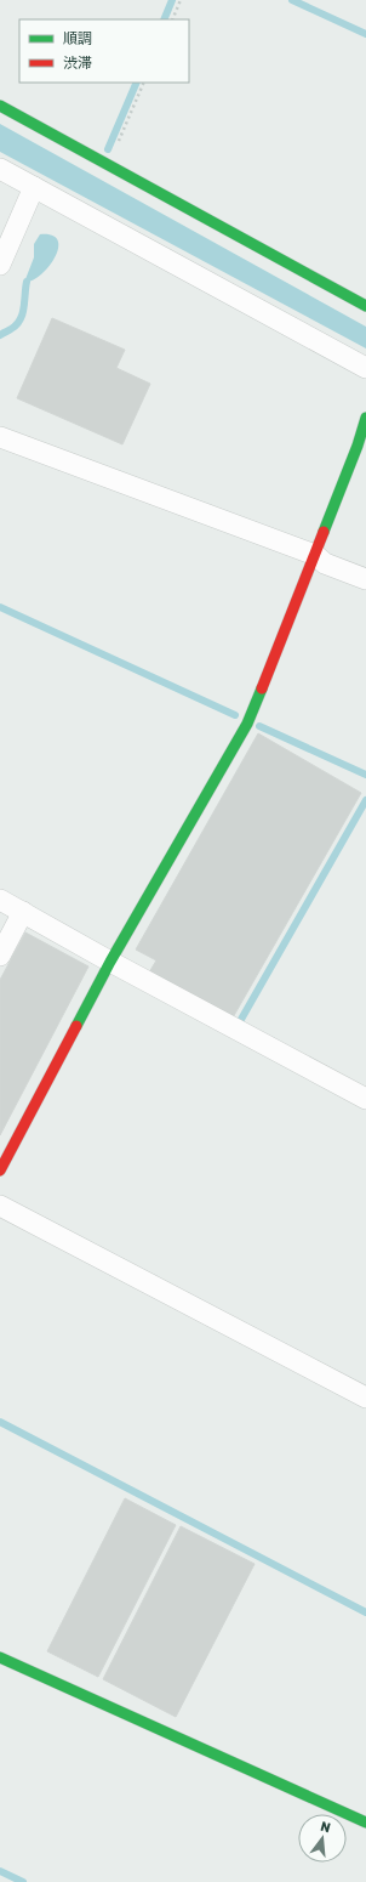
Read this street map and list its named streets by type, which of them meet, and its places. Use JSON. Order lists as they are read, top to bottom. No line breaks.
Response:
{"legend":["順調","渋滞"],"north":"top"}
